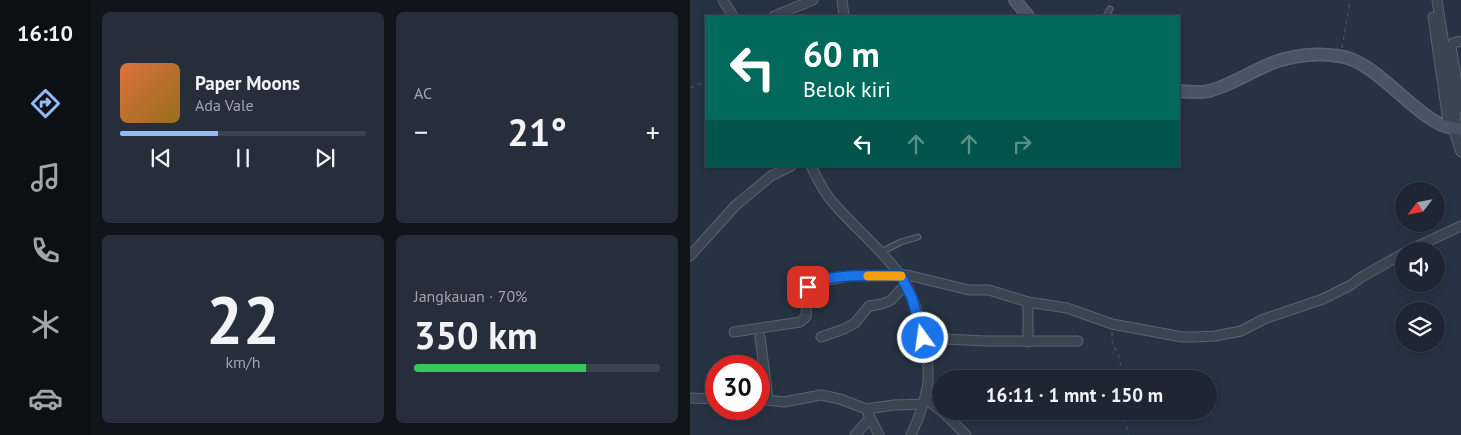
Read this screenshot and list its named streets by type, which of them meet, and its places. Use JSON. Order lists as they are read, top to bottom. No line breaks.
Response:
{"north":"bottom left","page":{"tabs":"16:10","tile":["AC",["22","km/h"],["Jangkauan · 70%","350 km"]],"turn":["60 m","Belok kiri"],"song":["Paper Moons","Ada Vale"],"heat":["−","21°","+"],"limit":"30","trip":"16:11 · 1 mnt · 150 m"}}
